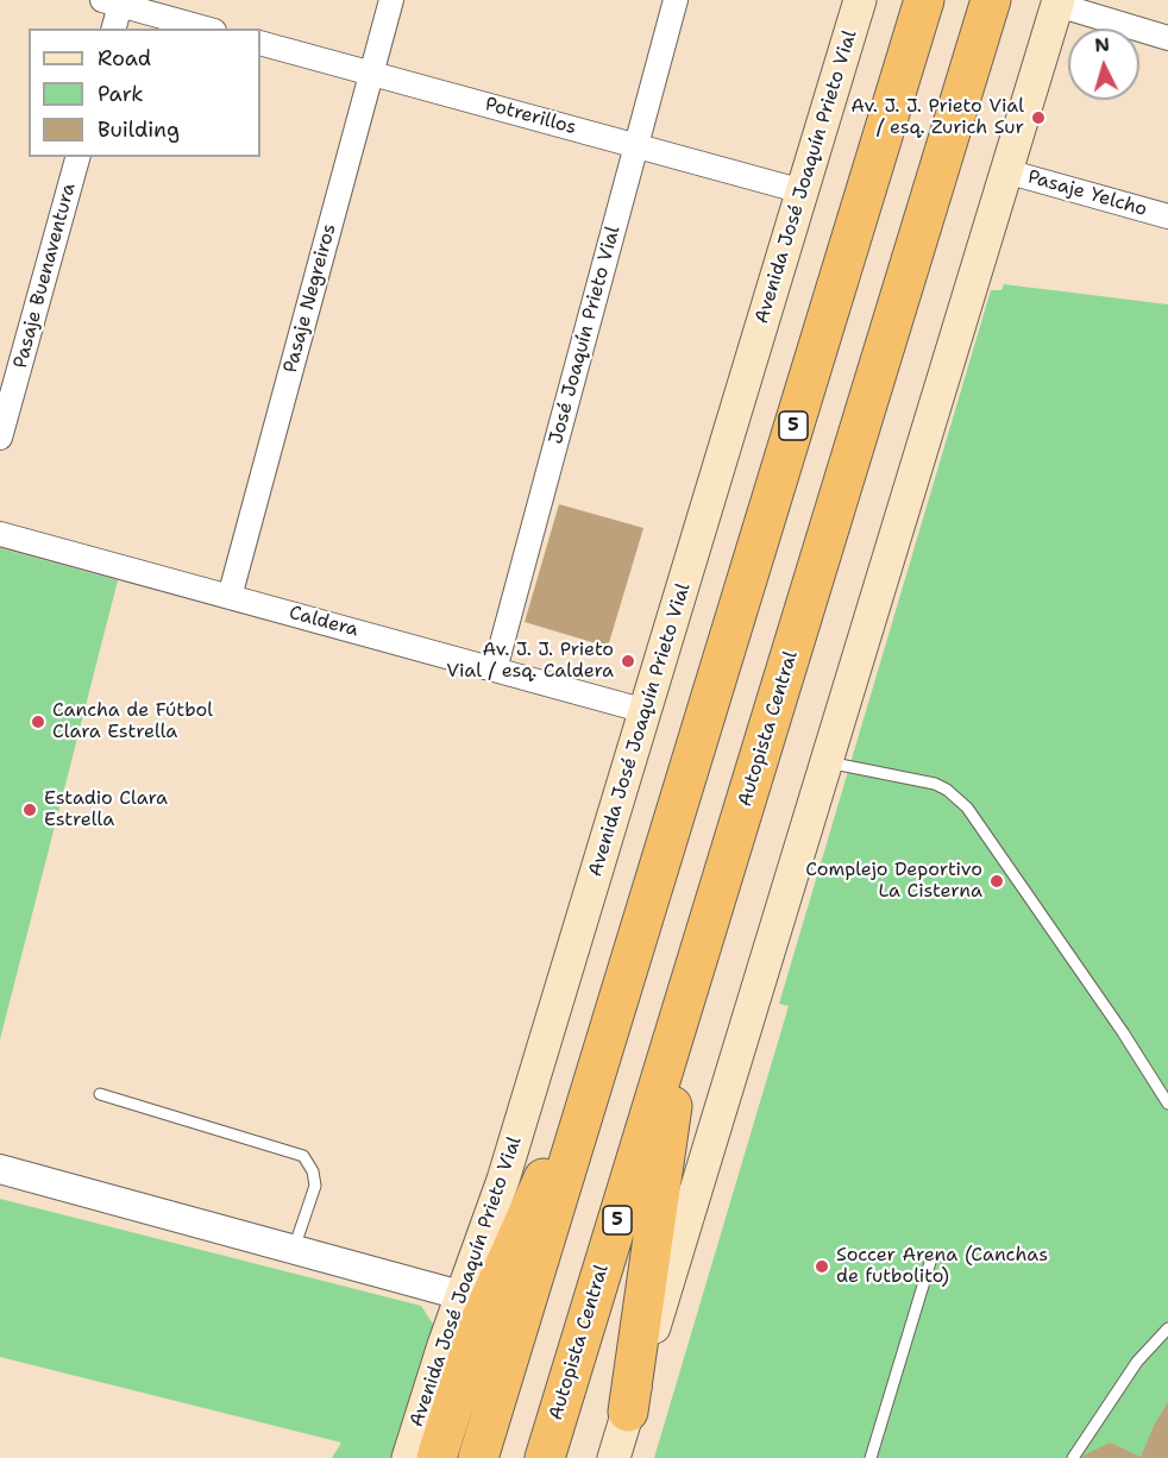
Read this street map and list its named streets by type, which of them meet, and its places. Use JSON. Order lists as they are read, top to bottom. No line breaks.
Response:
{"streets":{"highway":["5","Autopista Central"],"main road":["Avenida José Joaquín Prieto Vial"],"street":["Potrerillos","Pasaje Yelcho","Pasaje Buenaventura","Pasaje Negreiros","José Joaquín Prieto Vial","Caldera"]},"crossings":[["Potrerillos","Avenida José Joaquín Prieto Vial"],["Potrerillos","Pasaje Negreiros"],["Potrerillos","José Joaquín Prieto Vial"],["Avenida José Joaquín Prieto Vial","Caldera"],["Pasaje Negreiros","Caldera"],["José Joaquín Prieto Vial","Caldera"]],"places":["Av. J. J. Prieto Vial / esq. Zurich Sur","Av. J. J. Prieto Vial / esq. Caldera","Cancha de Fútbol Clara Estrella","Estadio Clara Estrella","Complejo Deportivo La Cisterna","Soccer Arena (Canchas de futbolito)"],"legend":["Road","Park","Building"],"north":"top"}
